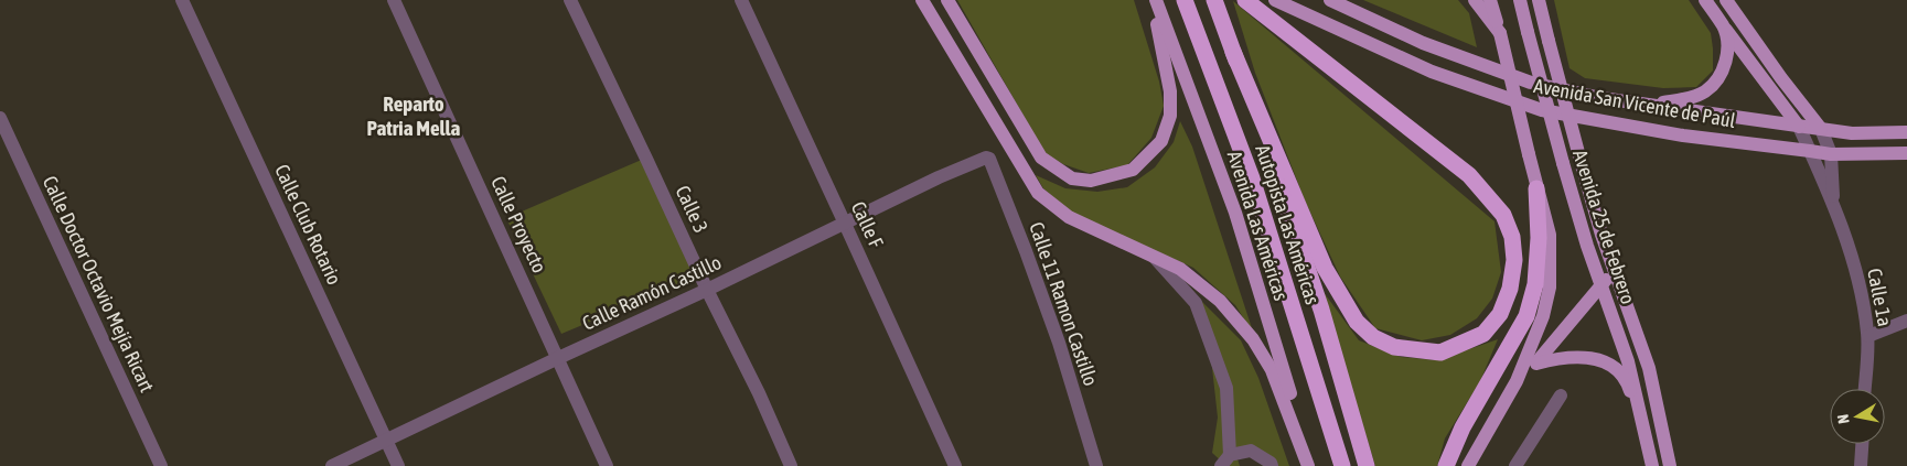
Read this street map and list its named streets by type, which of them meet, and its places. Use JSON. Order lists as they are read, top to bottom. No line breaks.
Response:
{"streets":{"highway":["Autopista Las Américas"],"main road":["Avenida San Vicente de Paúl","Avenida Las Américas","Avenida 25 de Febrero"],"street":["Calle 3","Calle Club Rotario","Calle Proyecto","Calle F","Calle Doctor Octavio Mejía Ricart","Calle Ramón Castillo","Calle 1a","Calle 11 Ramon Castillo"]},"crossings":[["Avenida San Vicente de Paúl","Calle 1a"],["Calle 3","Calle Ramón Castillo"],["Calle Club Rotario","Calle Ramón Castillo"],["Calle Proyecto","Calle Ramón Castillo"],["Calle F","Calle Ramón Castillo"],["Calle Ramón Castillo","Calle 11 Ramon Castillo"]],"districts":["Reparto Patria Mella"],"north":"left"}
